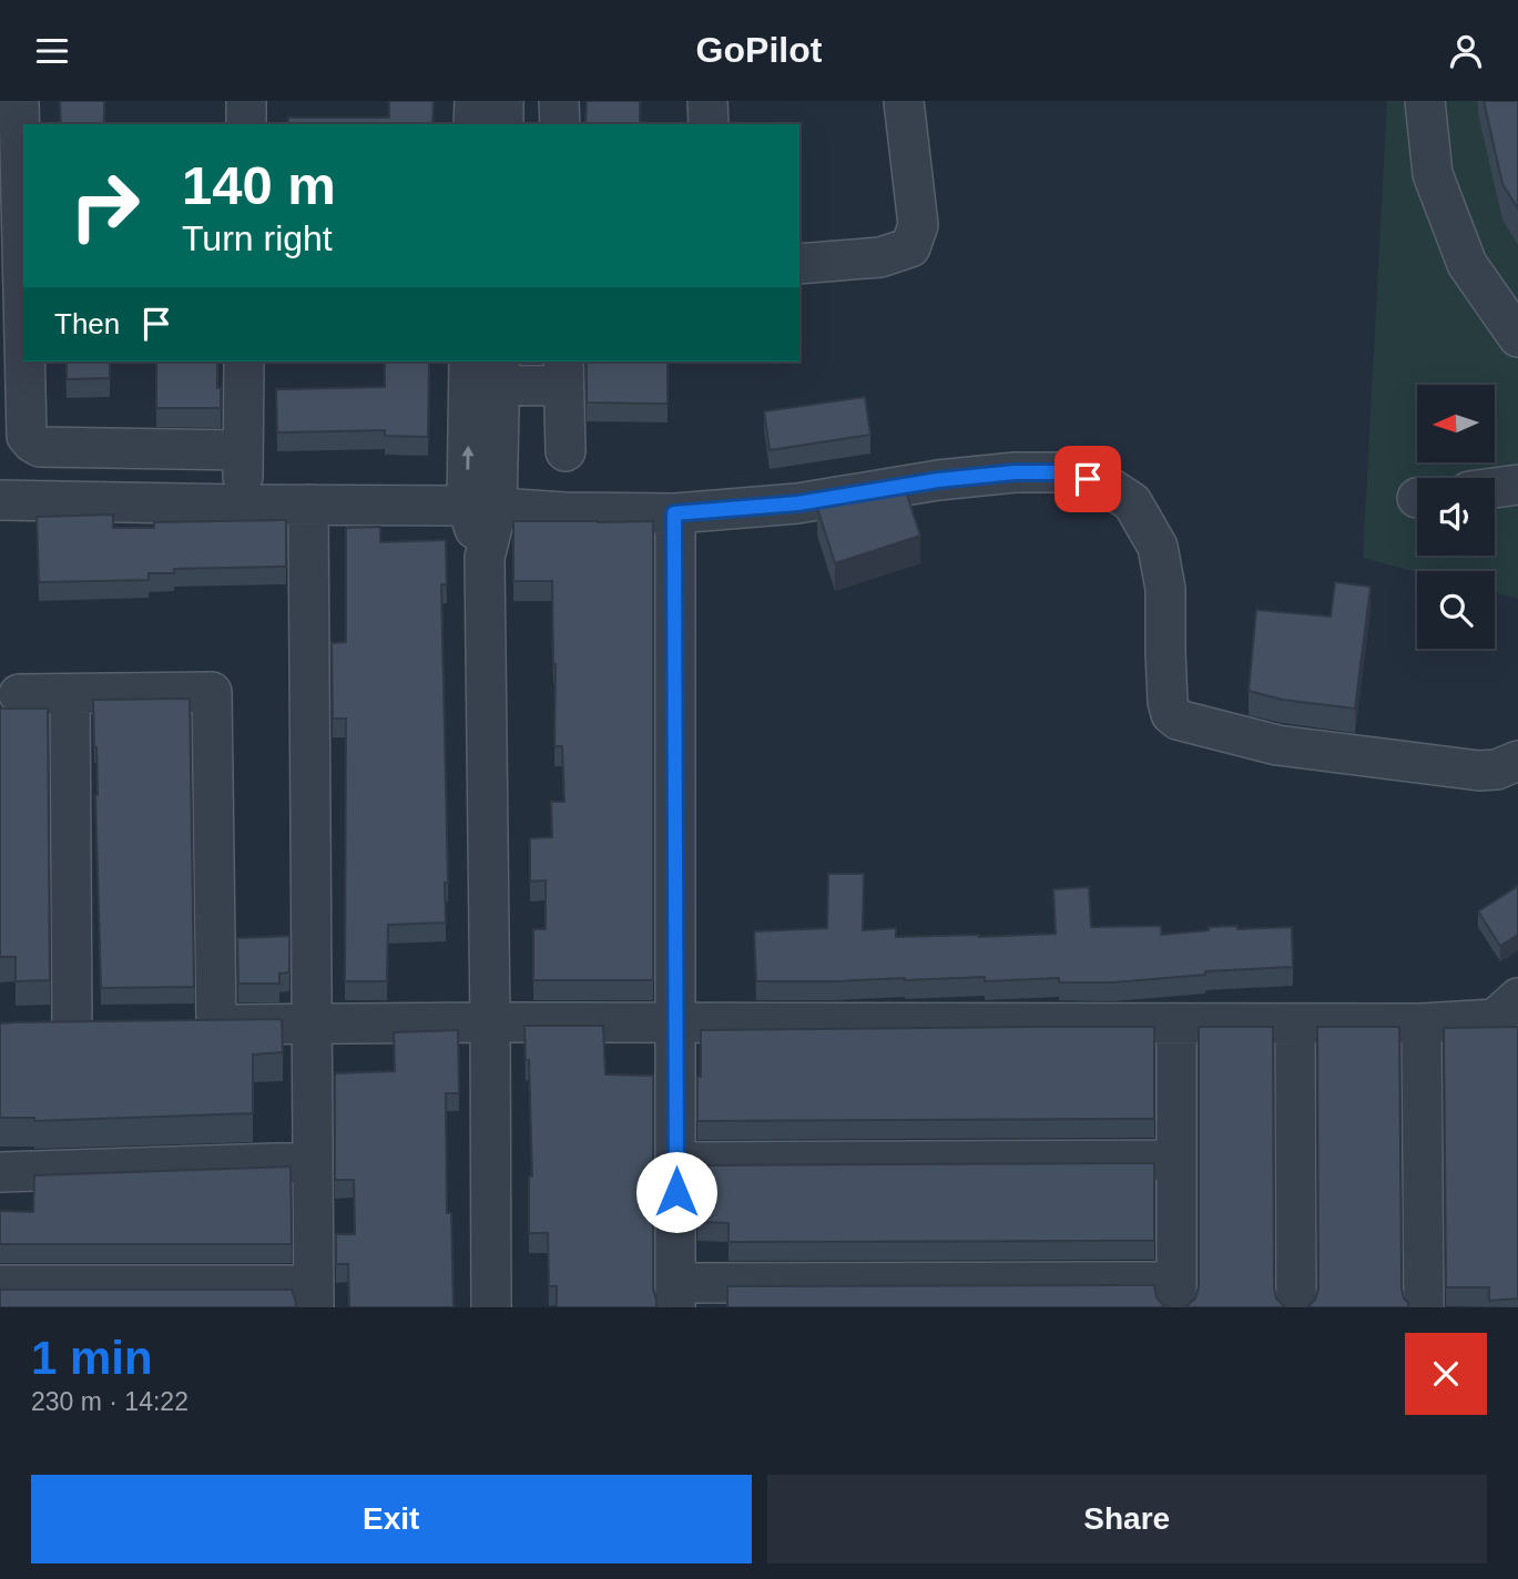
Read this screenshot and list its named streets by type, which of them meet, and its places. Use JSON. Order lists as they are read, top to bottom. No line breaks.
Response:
{"north":"left","page":{"header":"GoPilot","turn":["140 m","Turn right"],"then":"Then","heading":["1 min","230 m · 14:22"],"buttons":["Exit","Share"]}}
